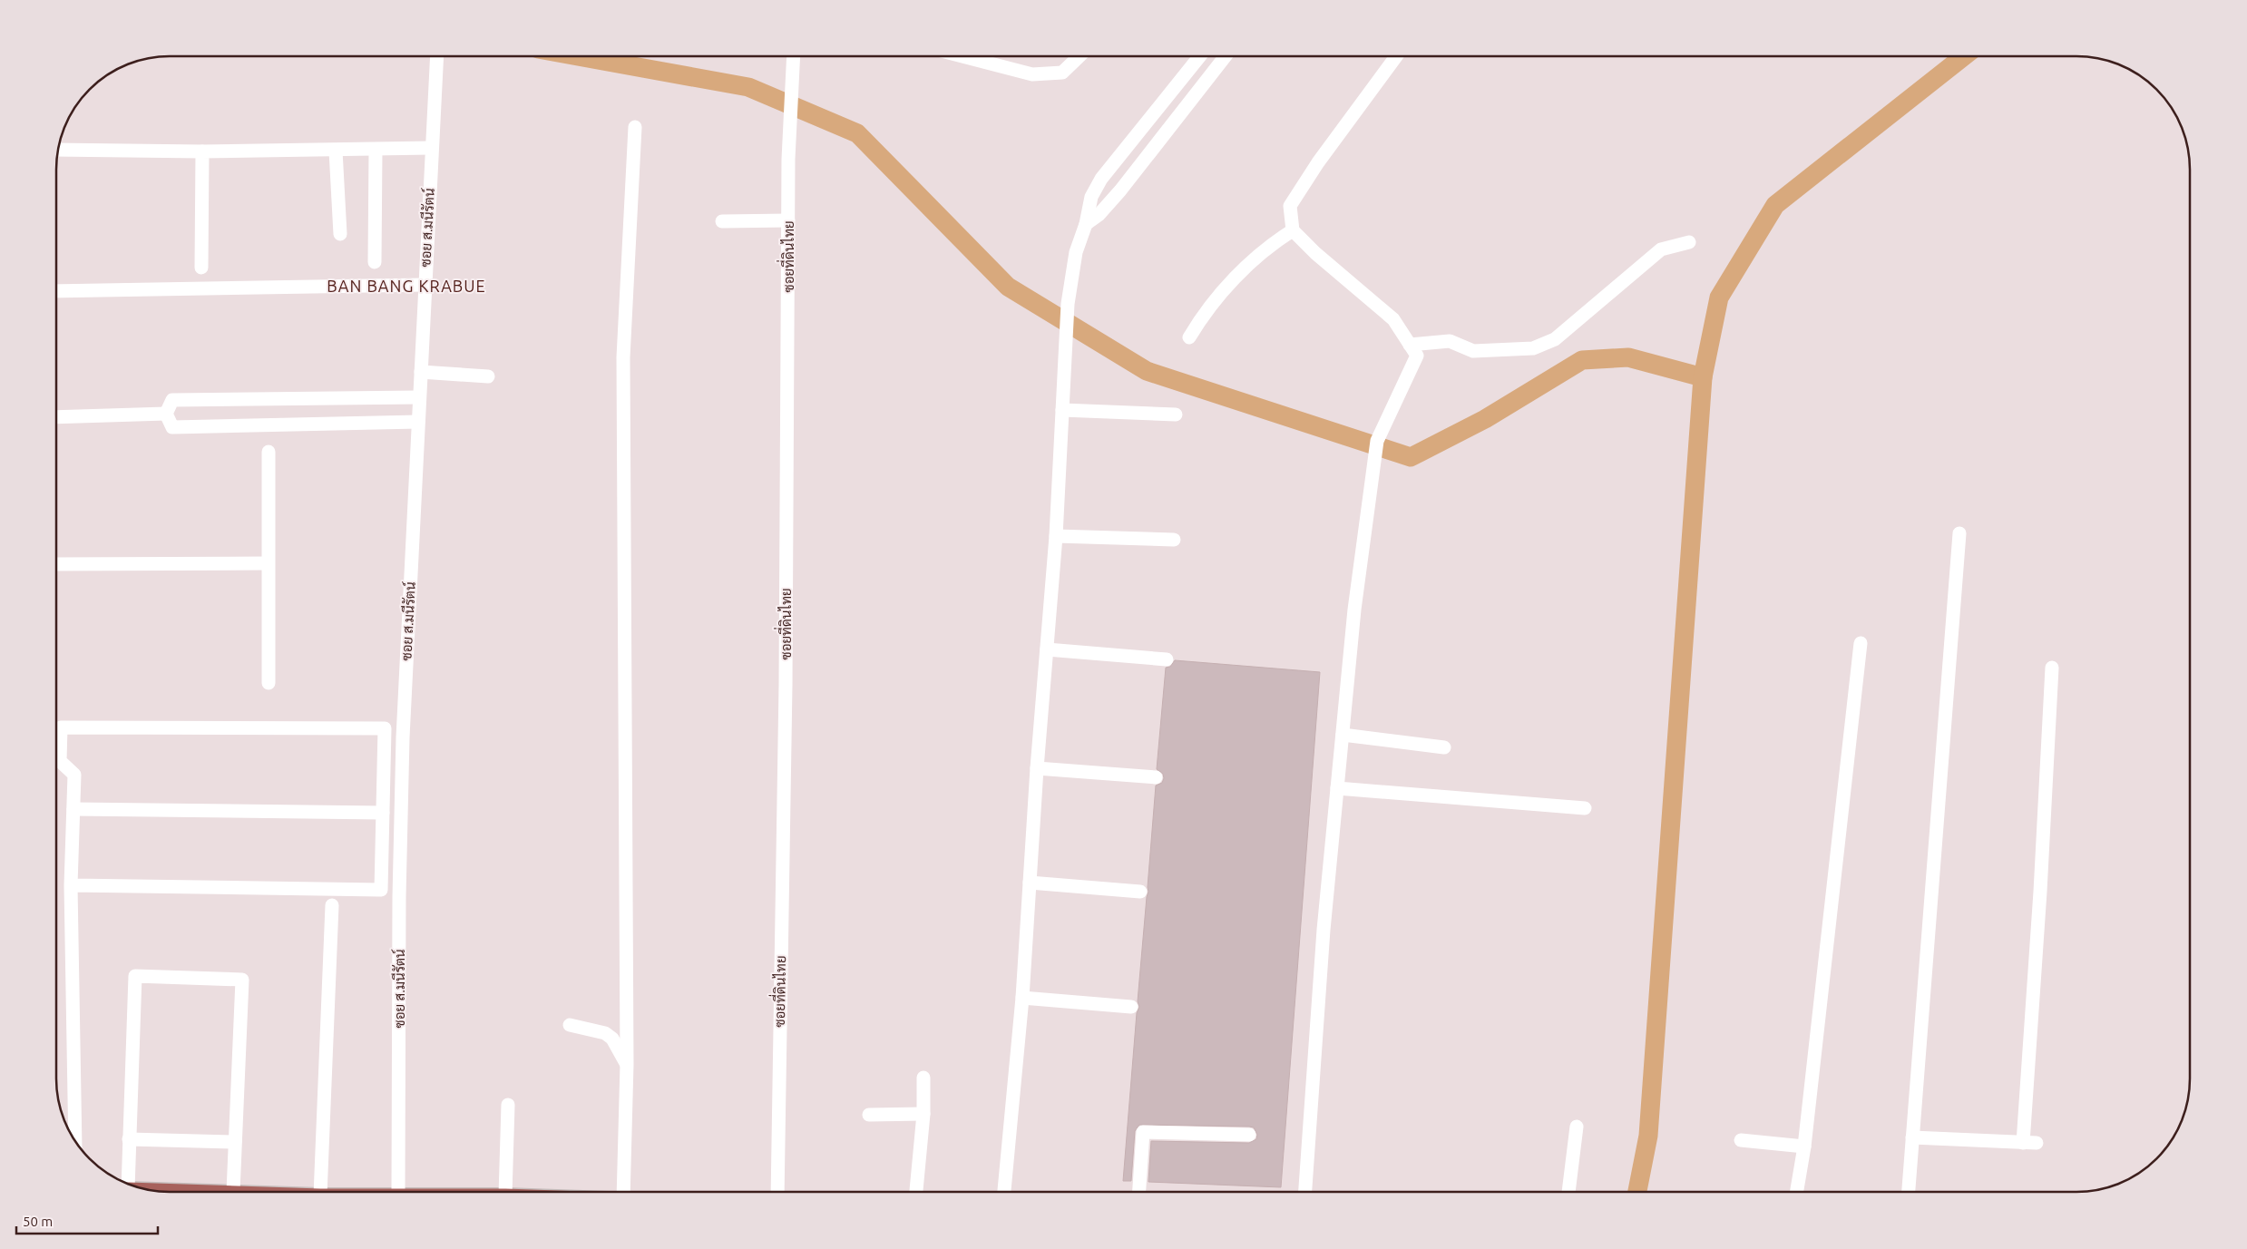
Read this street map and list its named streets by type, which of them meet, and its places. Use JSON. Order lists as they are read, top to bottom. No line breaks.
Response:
{"streets":{"street":["ซอย ส.มนีรัตน์","ซอยที่ดินไทย"]},"districts":["BAN BANG KRABUE"],"scale_bar":"50 m"}
